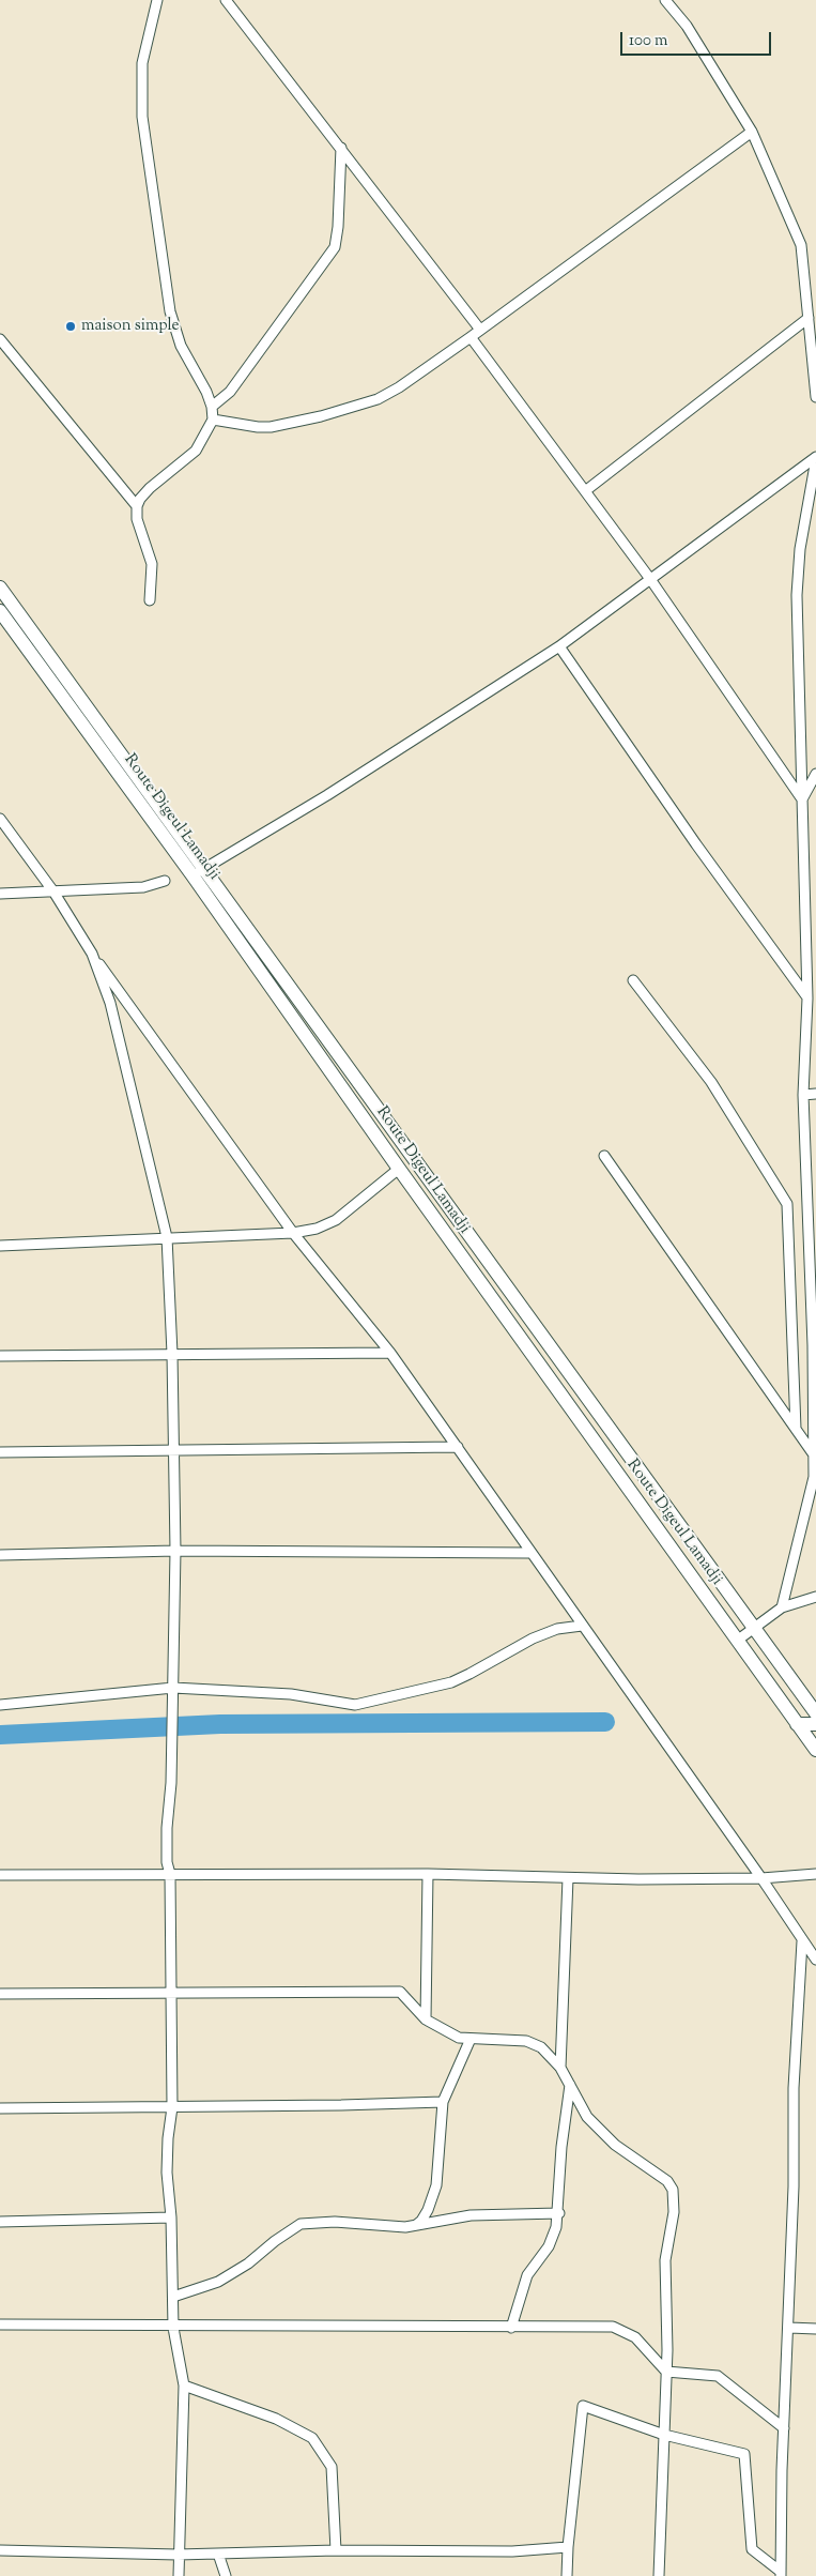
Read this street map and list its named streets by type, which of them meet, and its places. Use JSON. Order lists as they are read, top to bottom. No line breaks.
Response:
{"streets":{"main road":["Route Digeul Lamadji"]},"places":["maison simple"],"scale_bar":"100 m"}
